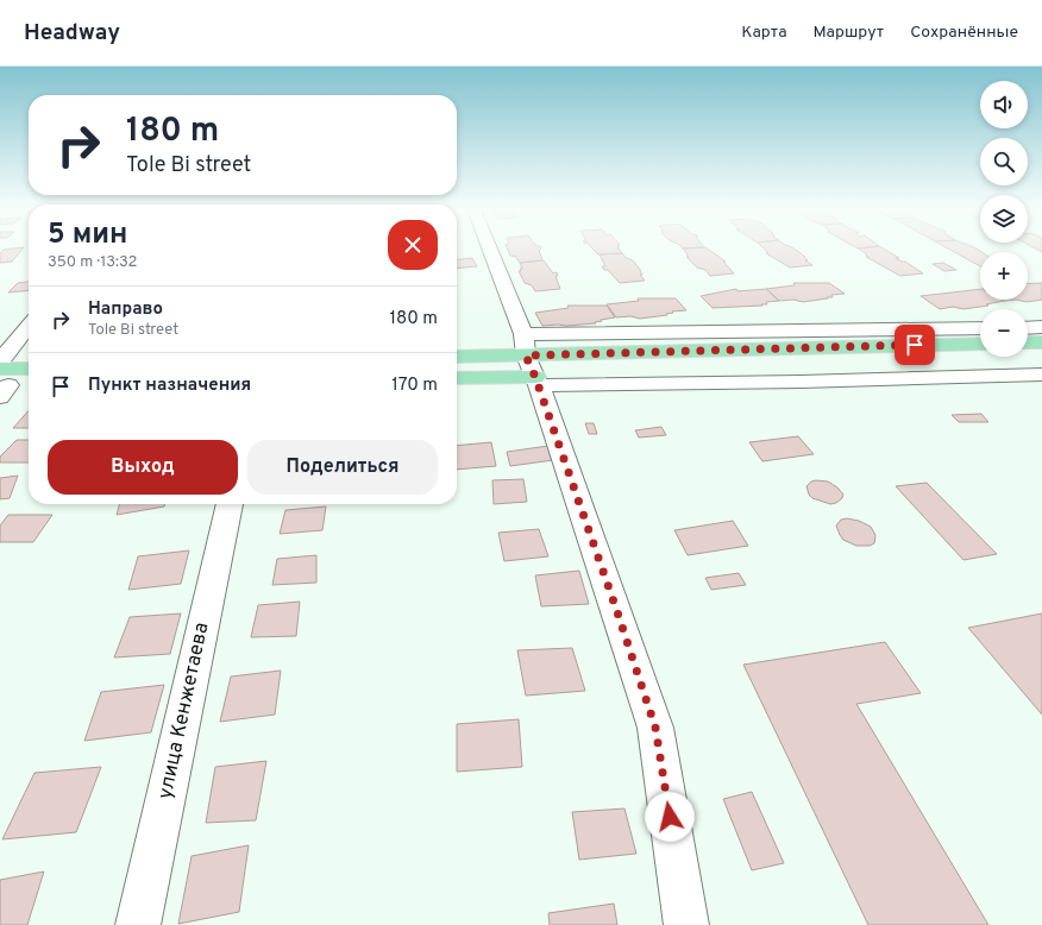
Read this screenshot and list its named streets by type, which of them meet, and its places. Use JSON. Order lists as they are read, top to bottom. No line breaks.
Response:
{"streets":{"street":["улица Кенжетаева"]},"page":{"header":"Headway","nav":["Карта","Маршрут","Сохранённые"],"map_buttons":["+","−"],"turn":["180 m","Tole Bi street"],"heading":["5 мин","350 m · 13:32"],"list":[{"name":"Направо","note":"Tole Bi street","value":"180 m"},{"name":"Пункт назначения","value":"170 m"}],"buttons":["Выход","Поделиться"]}}
